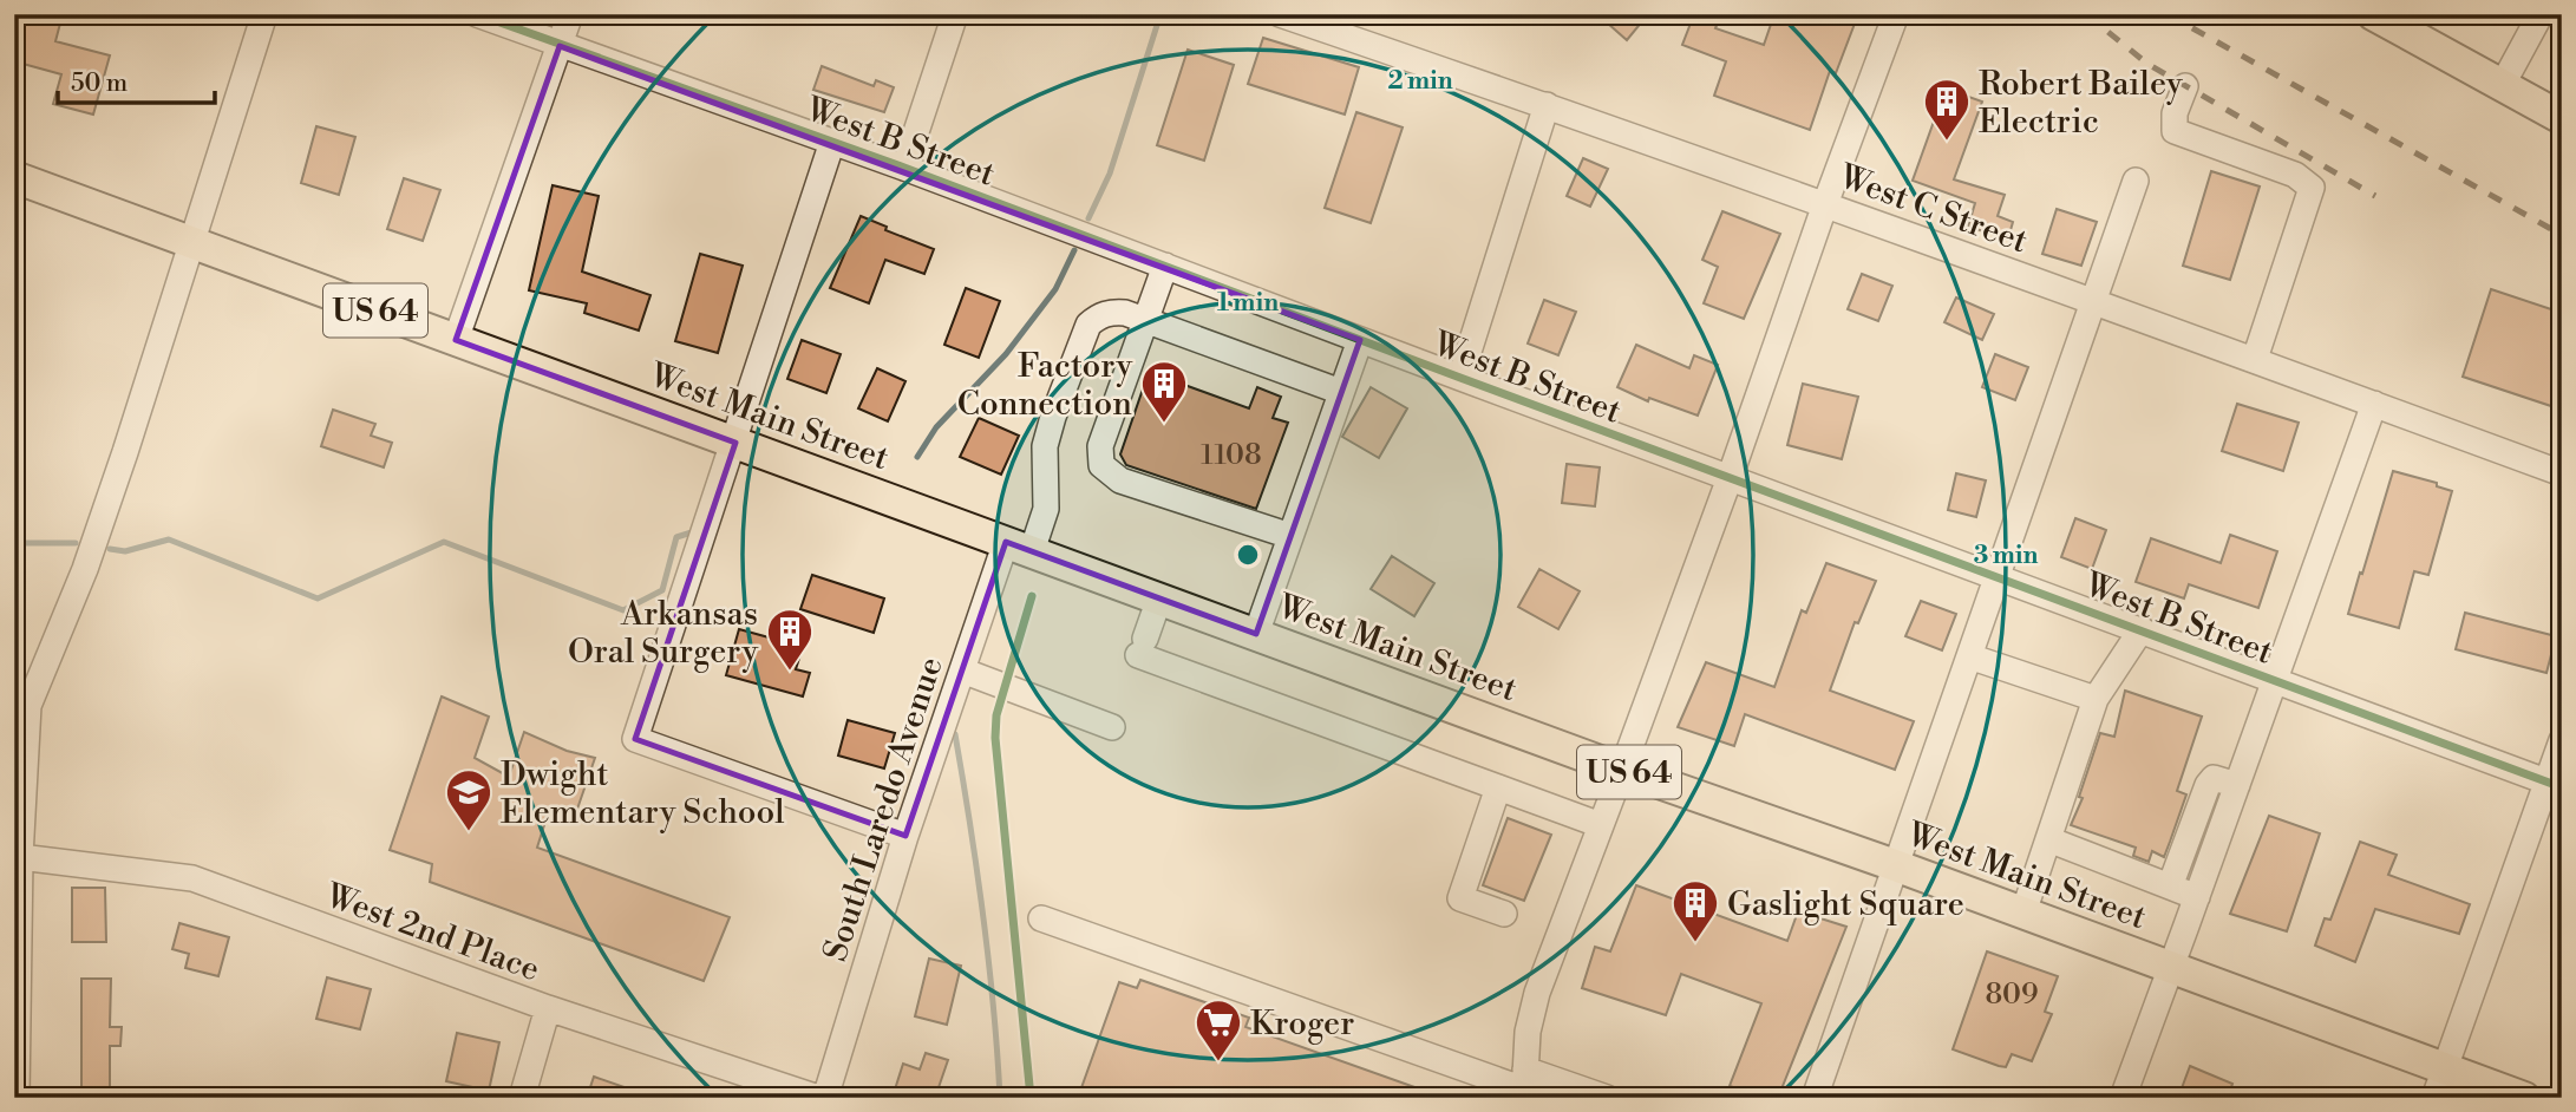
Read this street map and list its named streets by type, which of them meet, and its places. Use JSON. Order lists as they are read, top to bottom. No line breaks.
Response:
{"streets":{"main road":["US 64","West Main Street"],"street":["West B Street","West C Street","South Laredo Avenue","West 2nd Place"]},"crossings":[["West Main Street","South Laredo Avenue"],["South Laredo Avenue","West 2nd Place"]],"places":{"building":["Robert Bailey Electric","Factory Connection","Arkansas Oral Surgery","Gaslight Square"],"school or university":["Dwight Elementary School"],"supermarket":["Kroger"]},"house_numbers":["1108","809"],"scale_bar":"50 m","rings":["2 min","1 min","3 min"]}
